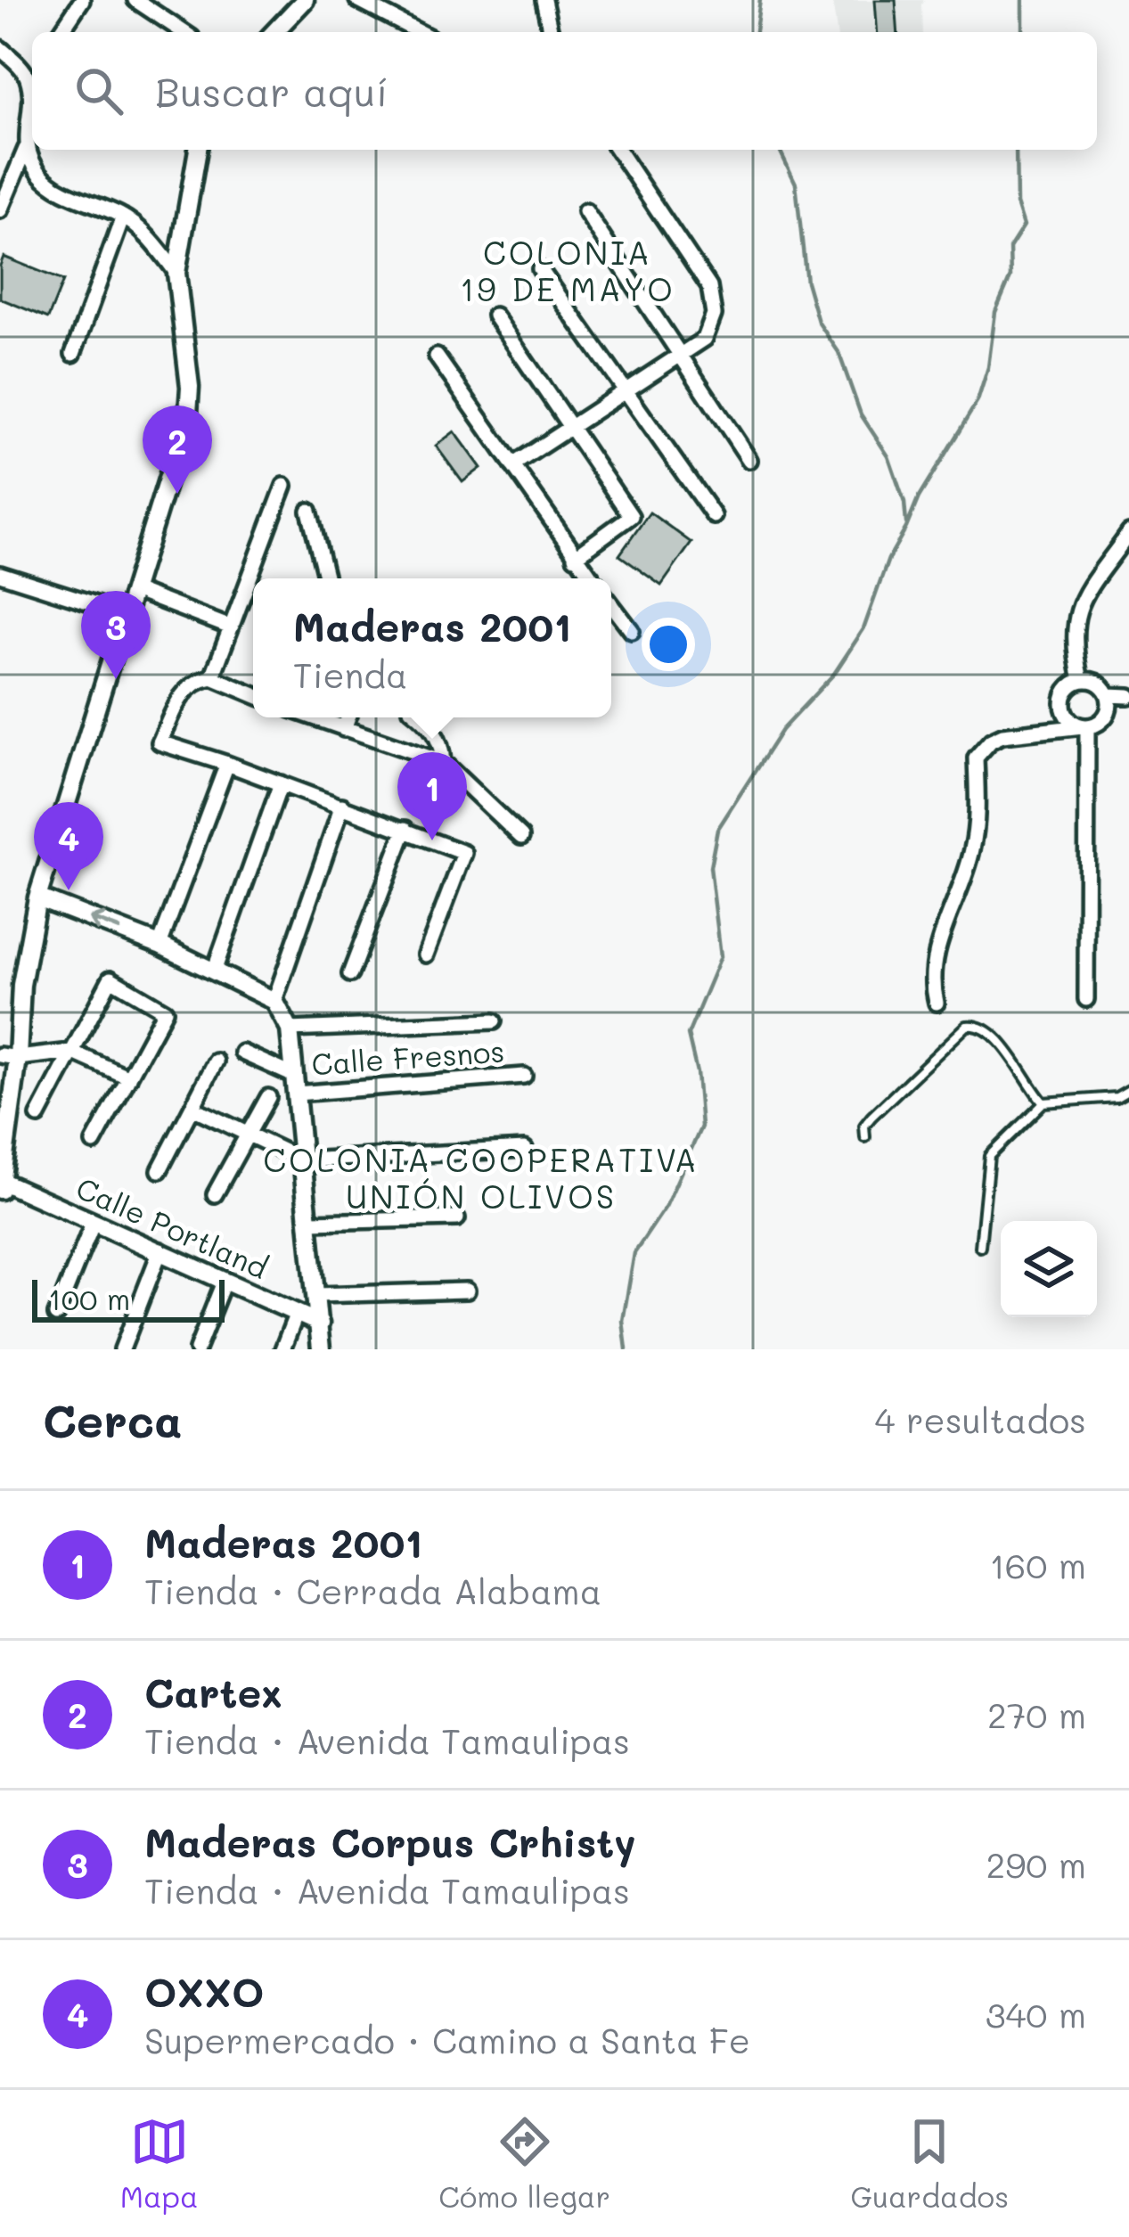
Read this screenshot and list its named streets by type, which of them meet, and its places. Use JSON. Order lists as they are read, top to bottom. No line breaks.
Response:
{"streets":{"street":["Calle Fresnos","Calle Portland"]},"districts":["COLONIA 19 DE MAYO","COLONIA COOPERATIVA UNIÓN OLIVOS"],"scale_bar":"100 m","page":{"search":"Buscar aquí","pins":["2","3","1","4"],"popup":["Maderas 2001","Tienda"],"scale":"100 m","heading":["Cerca","4 resultados"],"list":[{"mark":"1","name":"Maderas 2001","note":"Tienda · Cerrada Alabama","value":"160 m"},{"mark":"2","name":"Cartex","note":"Tienda · Avenida Tamaulipas","value":"270 m"},{"mark":"3","name":"Maderas Corpus Crhisty","note":"Tienda · Avenida Tamaulipas","value":"290 m"},{"mark":"4","name":"OXXO","note":"Supermercado · Camino a Santa Fe","value":"340 m"}],"nav":["Mapa","Cómo llegar","Guardados"]}}
